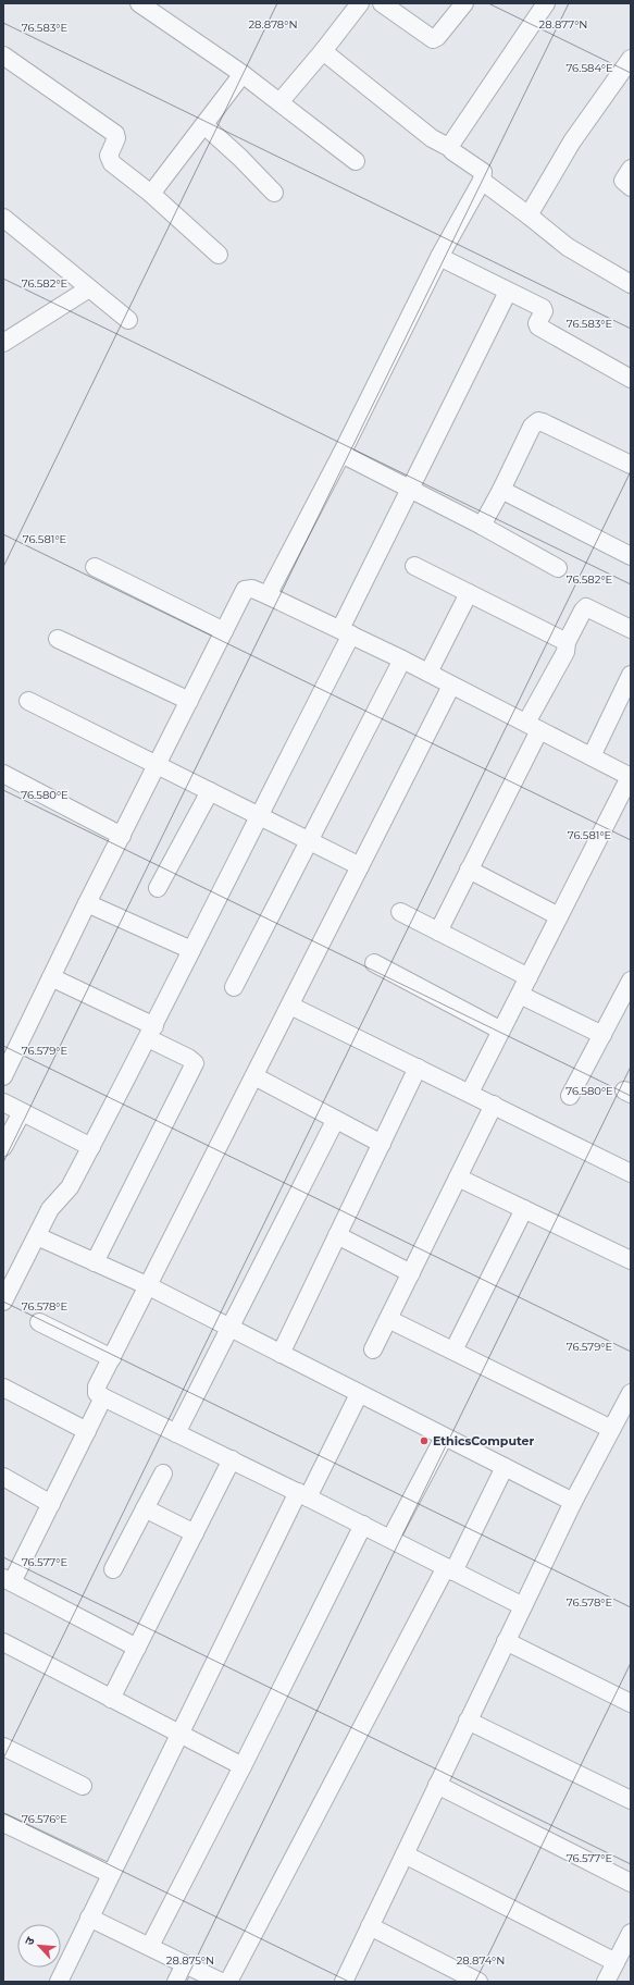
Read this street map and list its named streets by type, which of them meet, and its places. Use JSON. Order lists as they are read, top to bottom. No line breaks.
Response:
{"places":["EthicsComputer"],"north":"top left","coordinates":["28.878°N","28.877°N","76.583°E","76.584°E","76.582°E","76.581°E","76.580°E","76.579°E","76.578°E","76.577°E","76.576°E","28.875°N","28.874°N"]}
